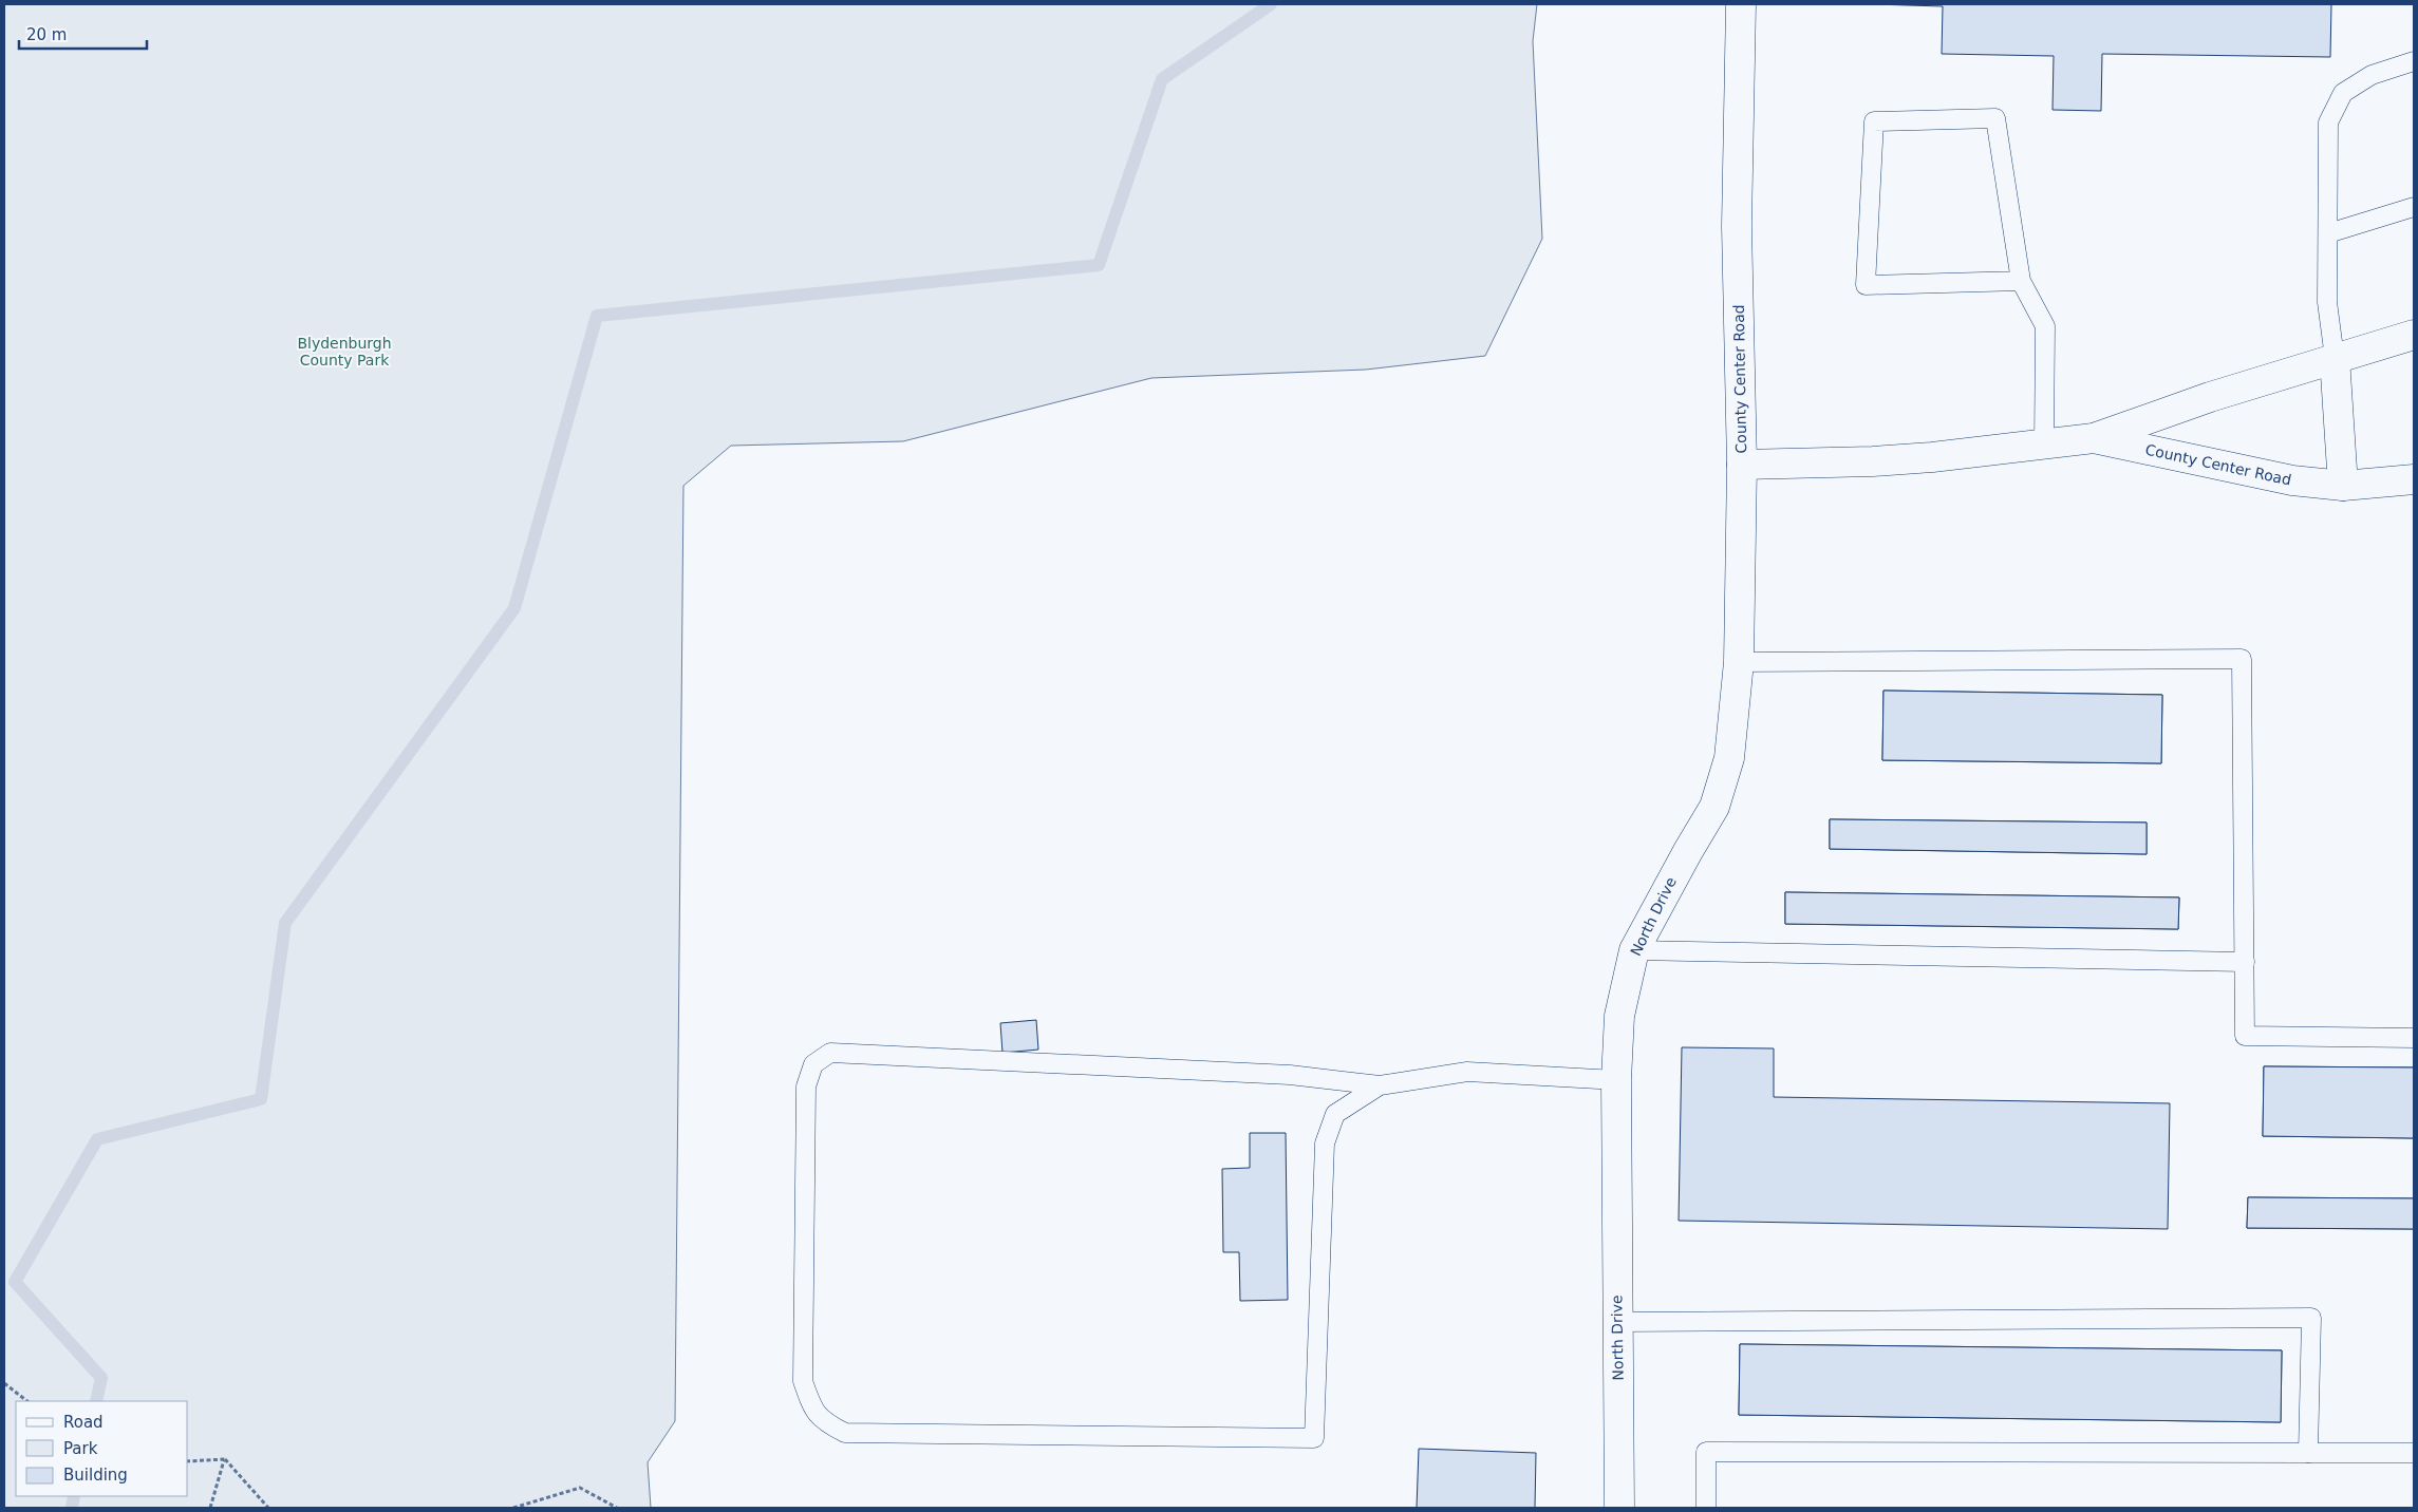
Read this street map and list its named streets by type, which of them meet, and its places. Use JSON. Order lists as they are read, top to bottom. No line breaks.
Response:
{"streets":{"street":["County Center Road","North Drive"]},"crossings":[["County Center Road","North Drive"]],"parks":["Blydenburgh County Park"],"legend":["Road","Park","Building"],"scale_bar":"20 m"}
